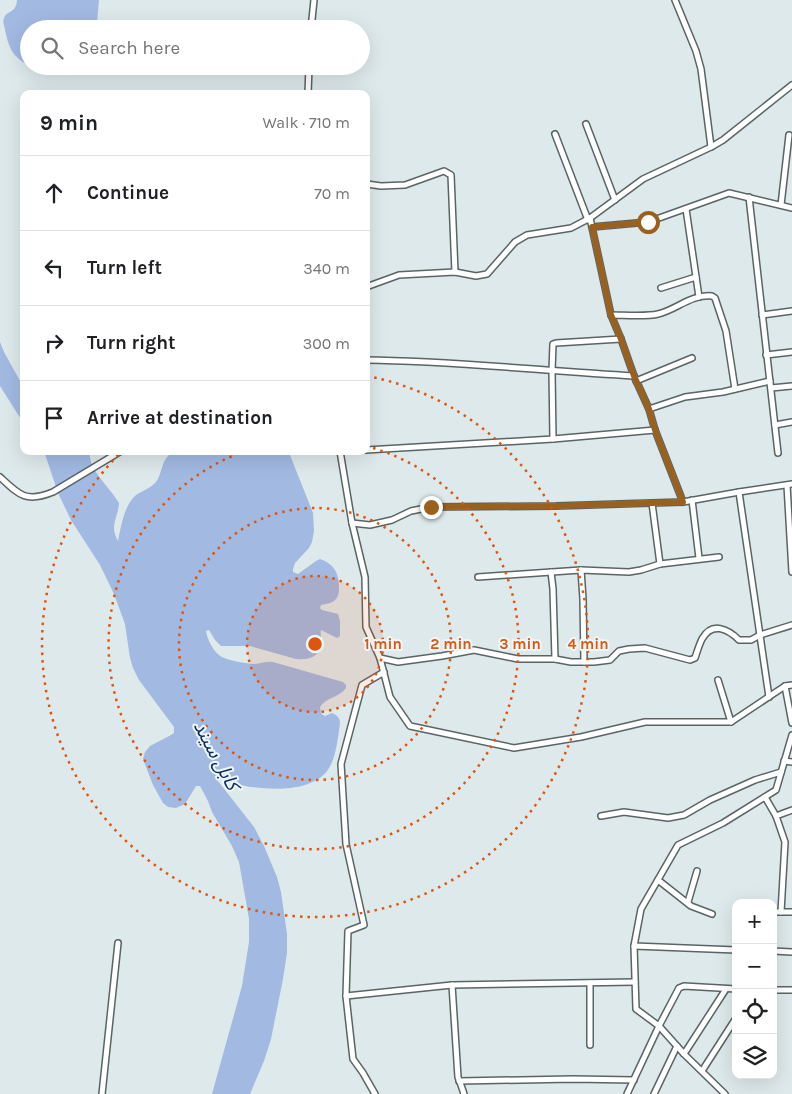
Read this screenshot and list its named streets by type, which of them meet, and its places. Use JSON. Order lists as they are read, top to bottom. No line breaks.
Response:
{"water":["کابل سيند"],"page":{"search":"Search here","heading":["9 min","Walk · 710 m"],"list":[["Continue","70 m"],["Turn left","340 m"],["Turn right","300 m"],"Arrive at destination"],"map_buttons":["+","−"]},"rings":["1 min","2 min","3 min","4 min"]}
